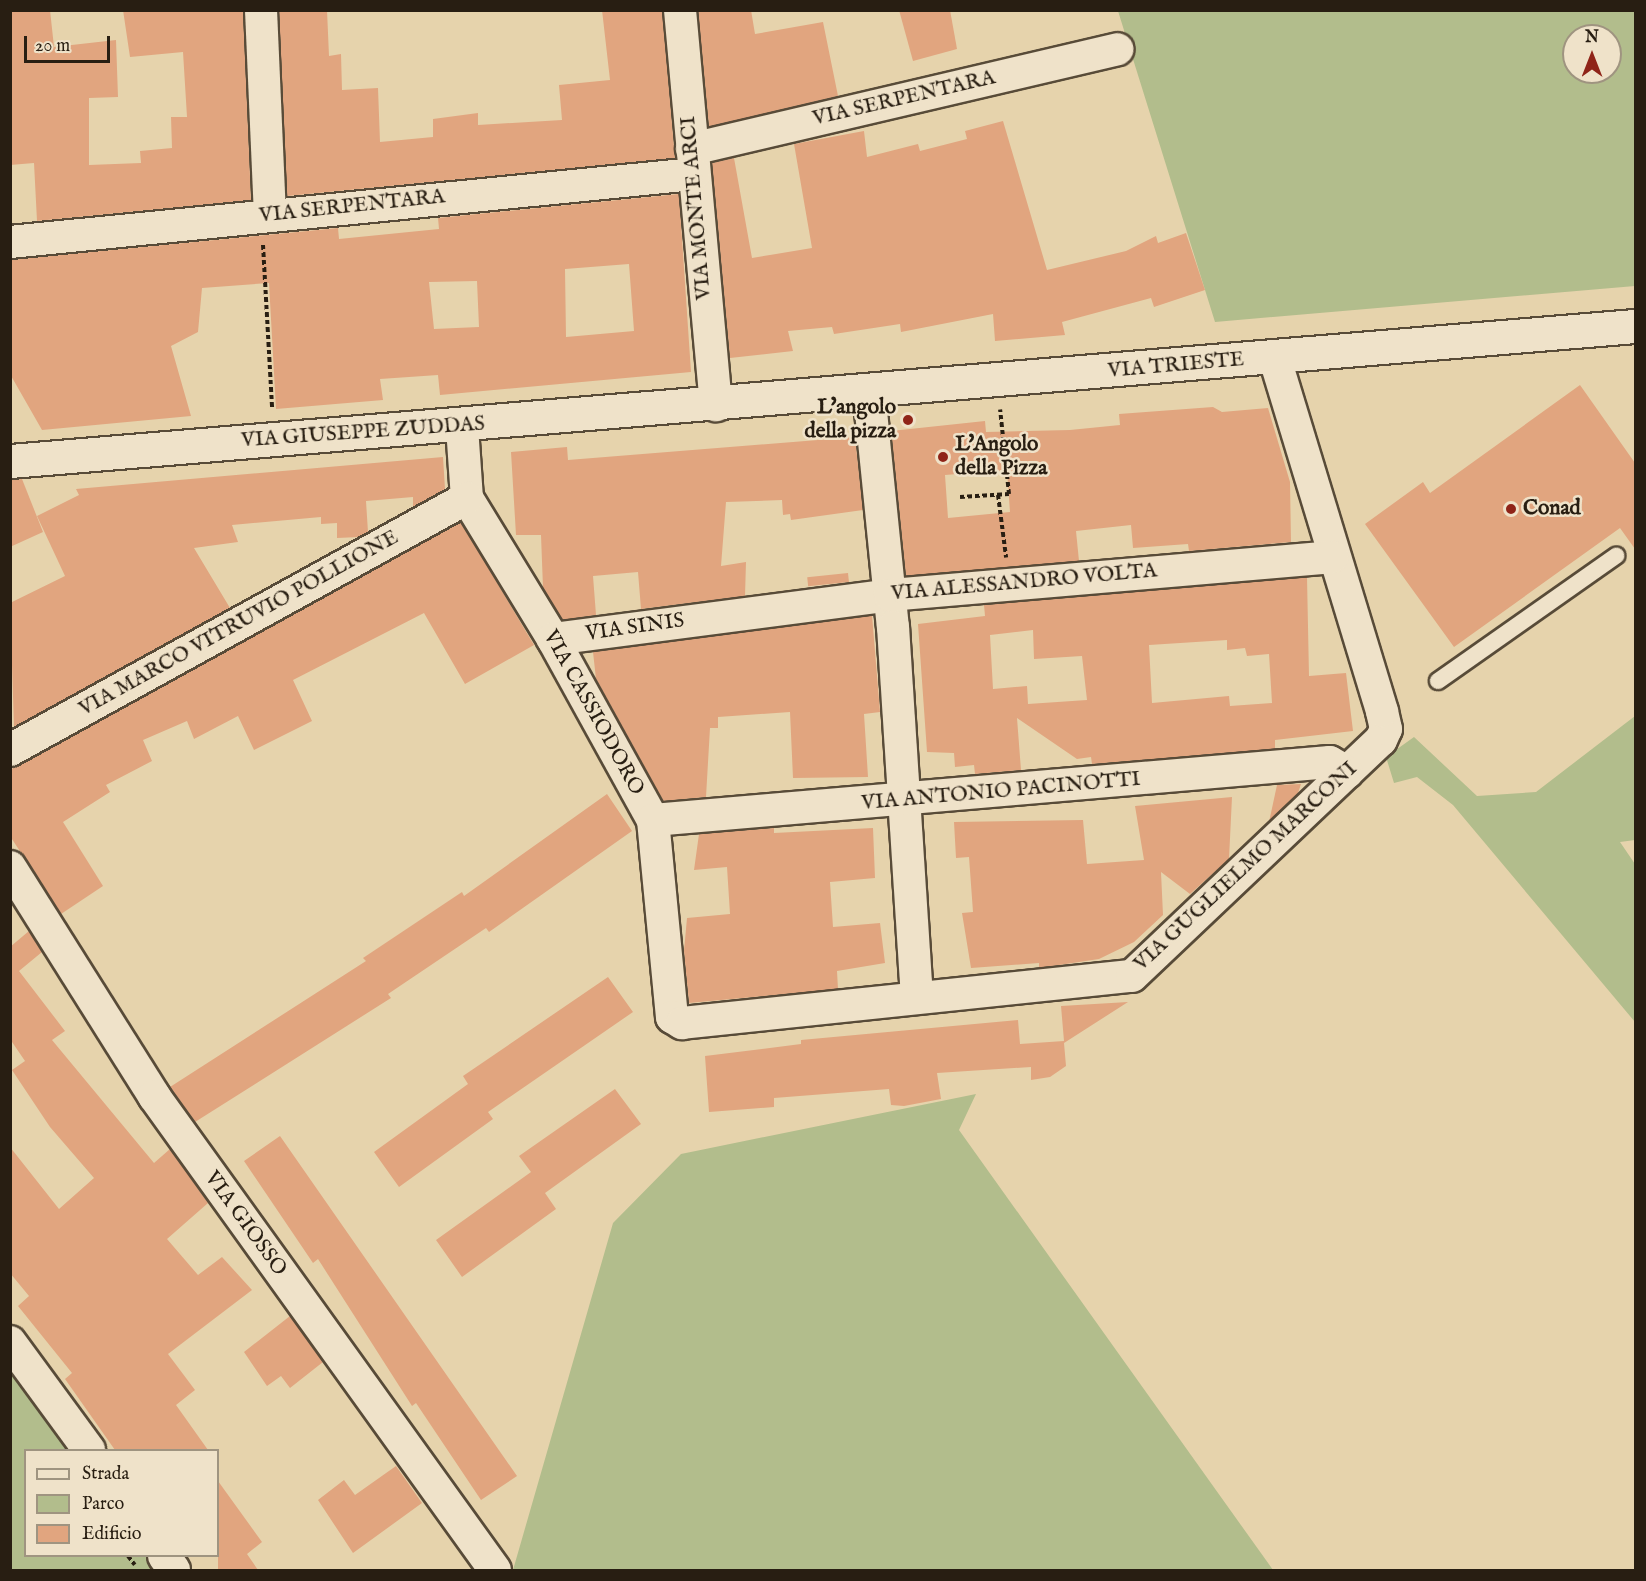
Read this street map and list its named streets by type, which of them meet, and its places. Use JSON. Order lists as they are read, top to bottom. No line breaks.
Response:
{"streets":{"street":["VIA SERPENTARA","VIA MONTE ARCI","VIA TRIESTE","VIA GIUSEPPE ZUDDAS","VIA ALESSANDRO VOLTA","VIA MARCO VITRUVIO POLLIONE","VIA SINIS","VIA CASSIODORO","VIA ANTONIO PACINOTTI","VIA GUGLIELMO MARCONI","VIA GIOSSO"]},"crossings":[["VIA SERPENTARA","VIA MONTE ARCI"],["VIA MONTE ARCI","VIA TRIESTE"],["VIA MONTE ARCI","VIA GIUSEPPE ZUDDAS"],["VIA TRIESTE","VIA GIUSEPPE ZUDDAS"],["VIA TRIESTE","VIA GUGLIELMO MARCONI"],["VIA GIUSEPPE ZUDDAS","VIA CASSIODORO"],["VIA ALESSANDRO VOLTA","VIA SINIS"],["VIA ALESSANDRO VOLTA","VIA GUGLIELMO MARCONI"],["VIA MARCO VITRUVIO POLLIONE","VIA CASSIODORO"],["VIA SINIS","VIA CASSIODORO"],["VIA CASSIODORO","VIA ANTONIO PACINOTTI"],["VIA CASSIODORO","VIA GUGLIELMO MARCONI"],["VIA ANTONIO PACINOTTI","VIA GUGLIELMO MARCONI"]],"places":["L'angolo della pizza","L'Angolo della Pizza","Conad"],"legend":["Strada","Parco","Edificio"],"scale_bar":"20 m","north":"top"}
